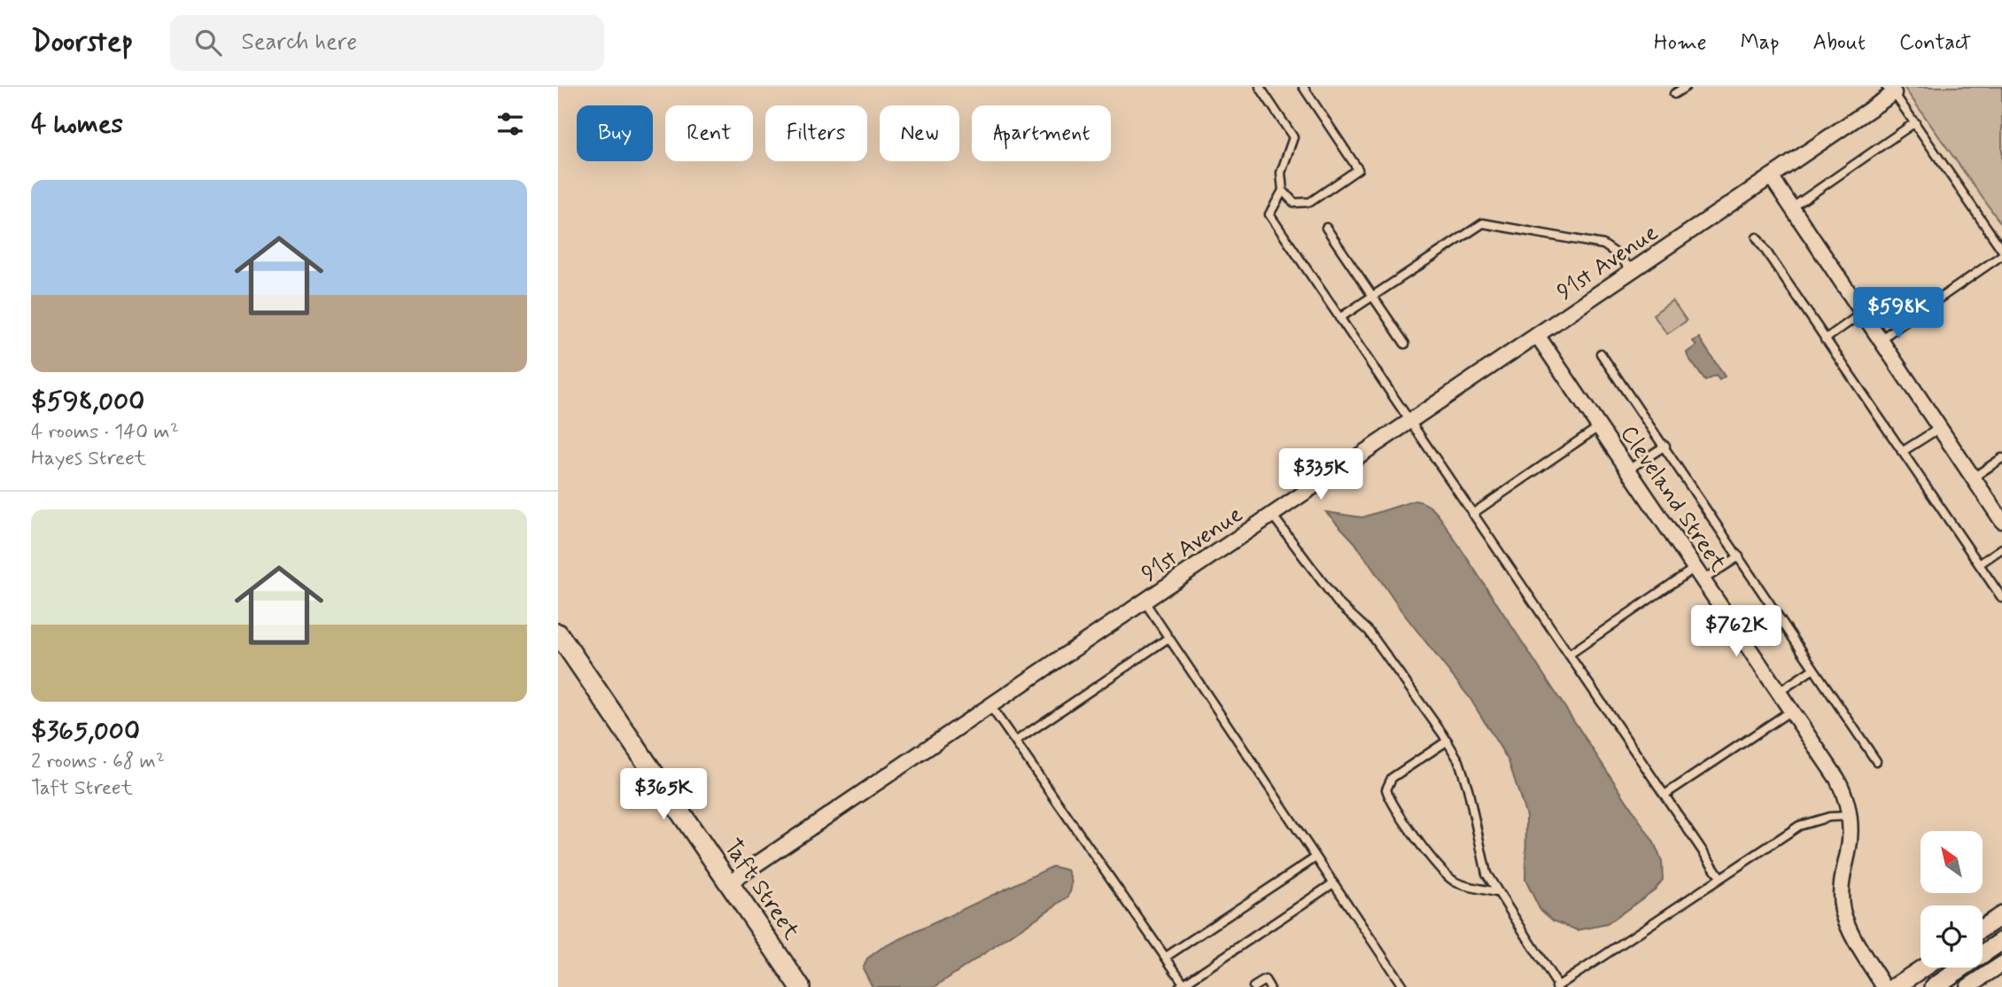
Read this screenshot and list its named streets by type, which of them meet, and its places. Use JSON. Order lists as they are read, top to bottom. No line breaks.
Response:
{"streets":{"main road":["Taft Street"],"street":["91st Avenue","Cleveland Street"]},"crossings":[["91st Avenue","Cleveland Street"],["91st Avenue","Taft Street"]],"north":"top left","page":{"header":"Doorstep","search":"Search here","nav":["Home","Map","About","Contact"],"heading":"4 homes","chip":["Buy","Rent","Filters","New","Apartment"],"list":[{"name":"$598,000","note":"4 rooms · 140 m² · Hayes Street"},{"name":"$365,000","note":"2 rooms · 68 m² · Taft Street"}],"price":["$598K","$335K","$762K","$365K"]}}
